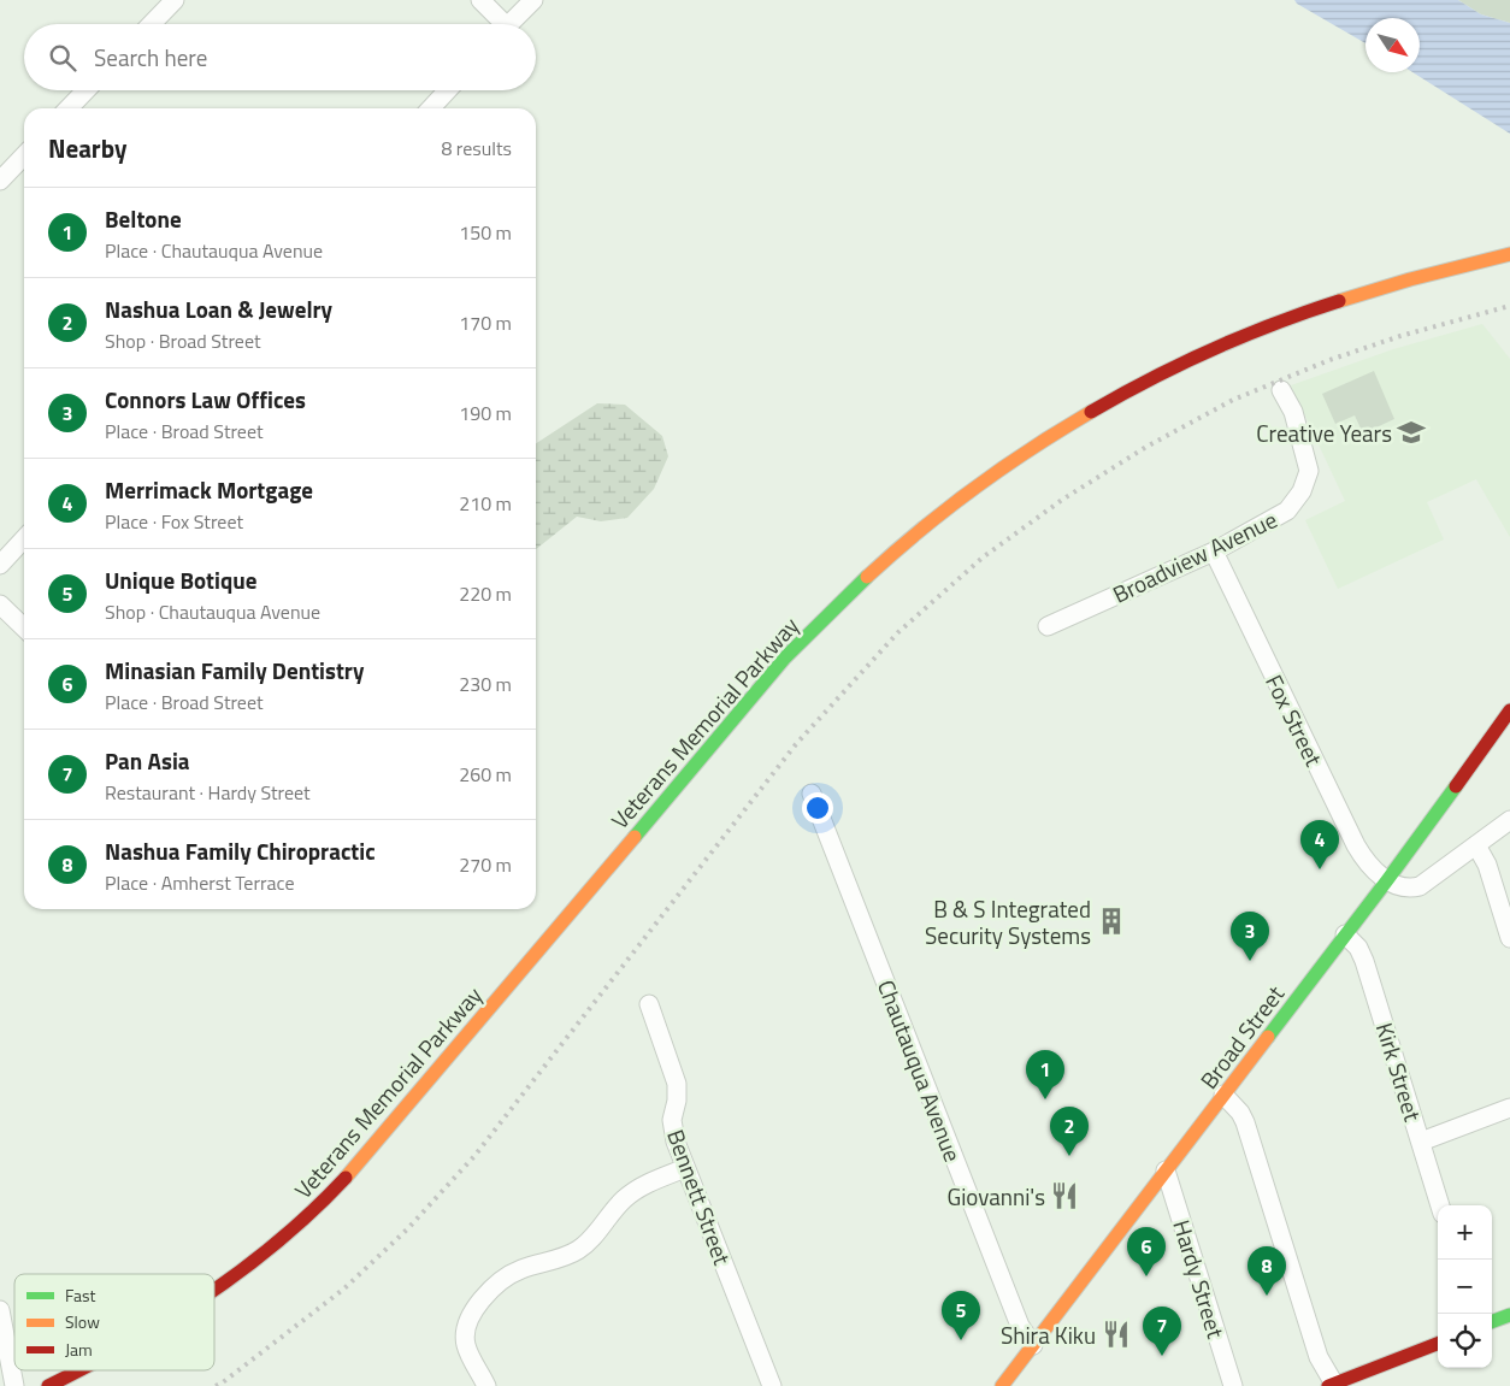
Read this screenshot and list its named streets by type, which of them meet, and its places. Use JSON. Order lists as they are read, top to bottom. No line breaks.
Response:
{"streets":{"main road":["Veterans Memorial Parkway","Broad Street"],"street":["Broadview Avenue","Fox Street","Chautauqua Avenue","Kirk Street","Bennett Street","Hardy Street"]},"crossings":[["Broadview Avenue","Fox Street"],["Fox Street","Broad Street"],["Broad Street","Chautauqua Avenue"],["Broad Street","Kirk Street"],["Broad Street","Hardy Street"]],"places":{"school or university":["Creative Years"],"building":["B & S Integrated Security Systems"],"restaurant":["Giovanni's","Shira Kiku"]},"legend":["Fast","Slow","Jam"],"north":"bottom right","page":{"search":"Search here","heading":["Nearby","8 results"],"list":[{"mark":"1","name":"Beltone","note":"Place · Chautauqua Avenue","value":"150 m"},{"mark":"2","name":"Nashua Loan & Jewelry","note":"Shop · Broad Street","value":"170 m"},{"mark":"3","name":"Connors Law Offices","note":"Place · Broad Street","value":"190 m"},{"mark":"4","name":"Merrimack Mortgage","note":"Place · Fox Street","value":"210 m"},{"mark":"5","name":"Unique Botique","note":"Shop · Chautauqua Avenue","value":"220 m"},{"mark":"6","name":"Minasian Family Dentistry","note":"Place · Broad Street","value":"230 m"},{"mark":"7","name":"Pan Asia","note":"Restaurant · Hardy Street","value":"260 m"},{"mark":"8","name":"Nashua Family Chiropractic","note":"Place · Amherst Terrace","value":"270 m"}],"pins":["4","3","1","2","6","8","5","7"],"map_buttons":["+","−"]}}
